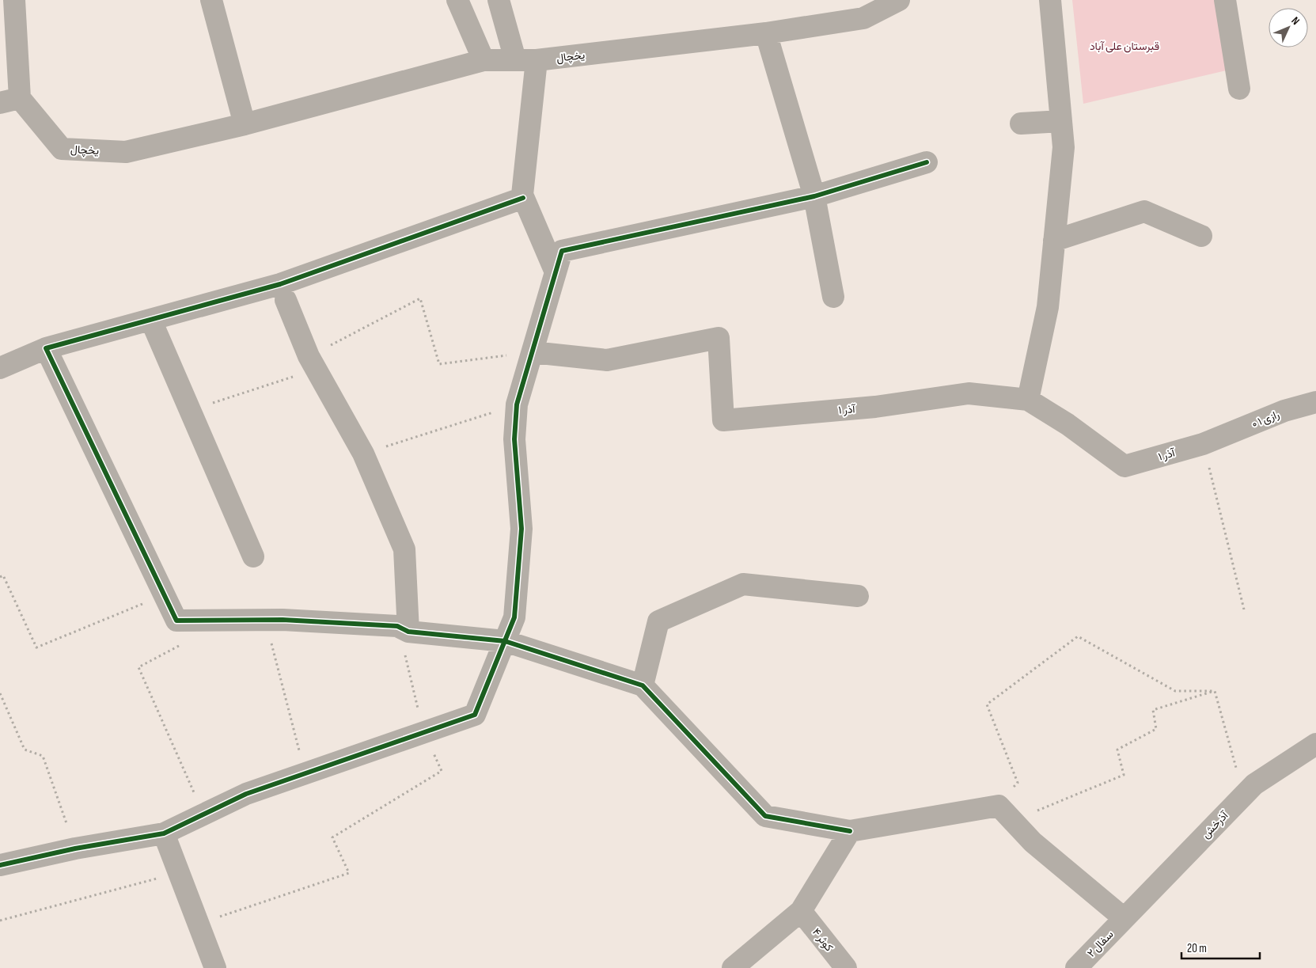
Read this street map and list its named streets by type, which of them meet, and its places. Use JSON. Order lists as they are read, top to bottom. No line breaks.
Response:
{"streets":{"street":["یخچال","آذر ۱","رازی ۱ ۰","آذرخش","کوثر ۴","سفال ۲"]},"crossings":[["آذر ۱","رازی ۱ ۰"],["آذرخش","سفال ۲"]],"parks":["قبرستان علی آباد"],"scale_bar":"20 m","north":"top right"}
